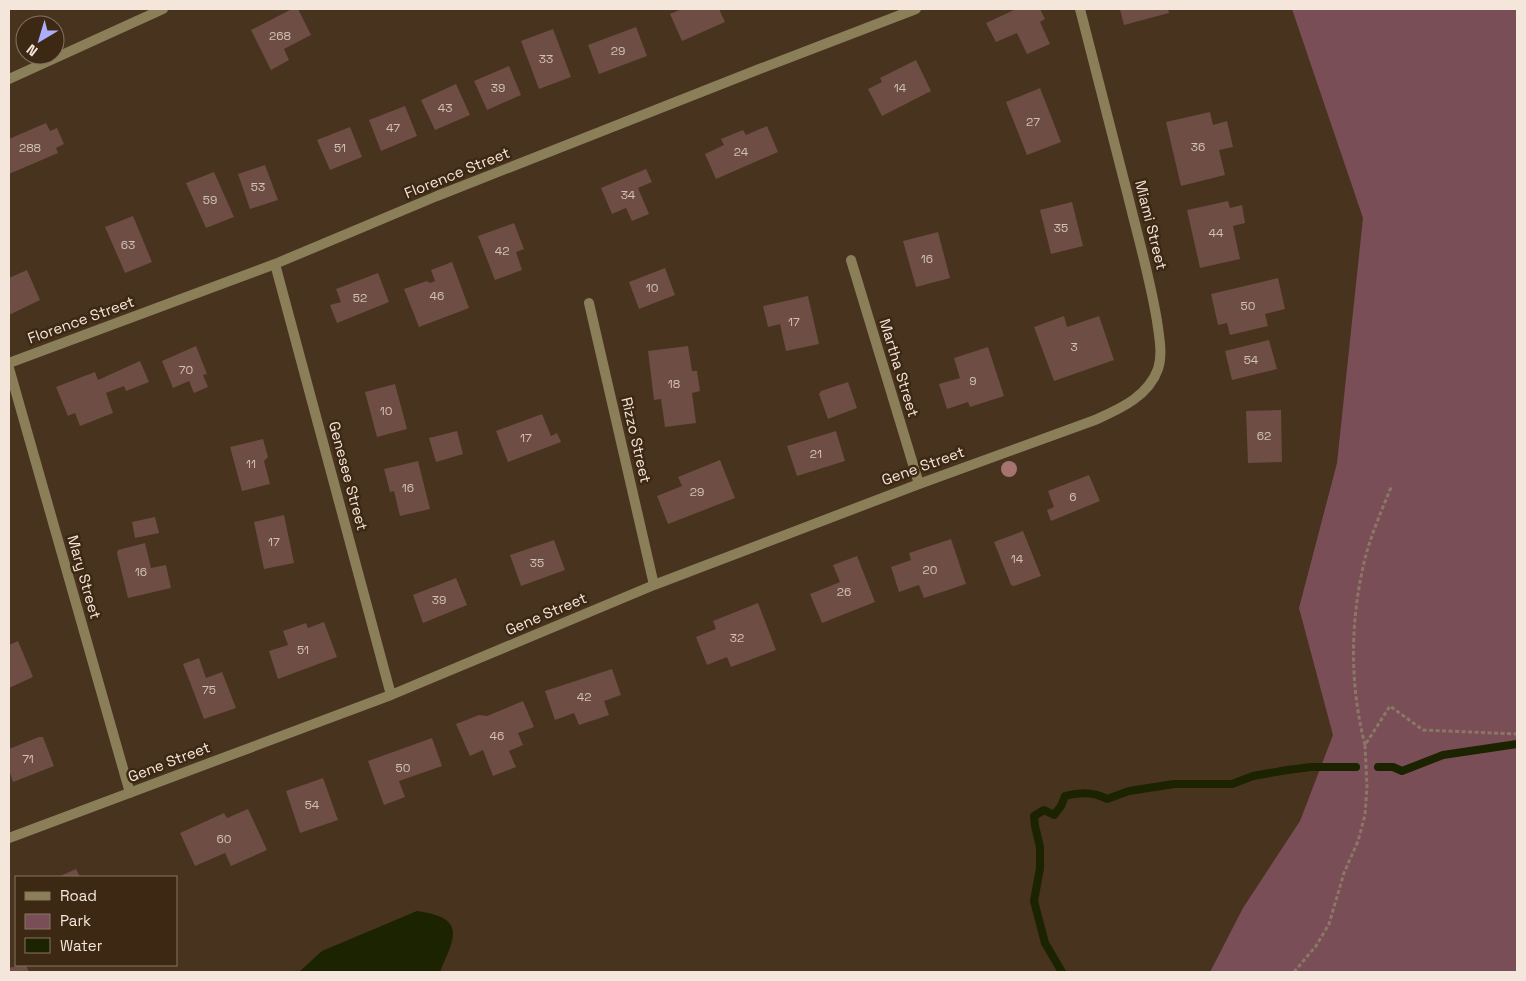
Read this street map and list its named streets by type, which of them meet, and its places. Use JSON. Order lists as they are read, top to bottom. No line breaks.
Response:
{"streets":{"street":["Florence Street","Miami Street","Martha Street","Rizzo Street","Gene Street","Genesee Street","Mary Street"]},"crossings":[["Florence Street","Genesee Street"],["Miami Street","Gene Street"],["Martha Street","Gene Street"],["Rizzo Street","Gene Street"],["Gene Street","Genesee Street"],["Gene Street","Mary Street"]],"house_numbers":["268","29","33","39","14","43","27","47","36","288","51","24","53","34","59","35","44","63","42","16","10","46","52","50","17","3","54","70","9","18","10","62","17","21","11","16","29","6","17","14","35","20","16","26","39","32","51","75","42","46","71","50","54","60"],"legend":["Road","Park","Water"],"north":"bottom left"}
